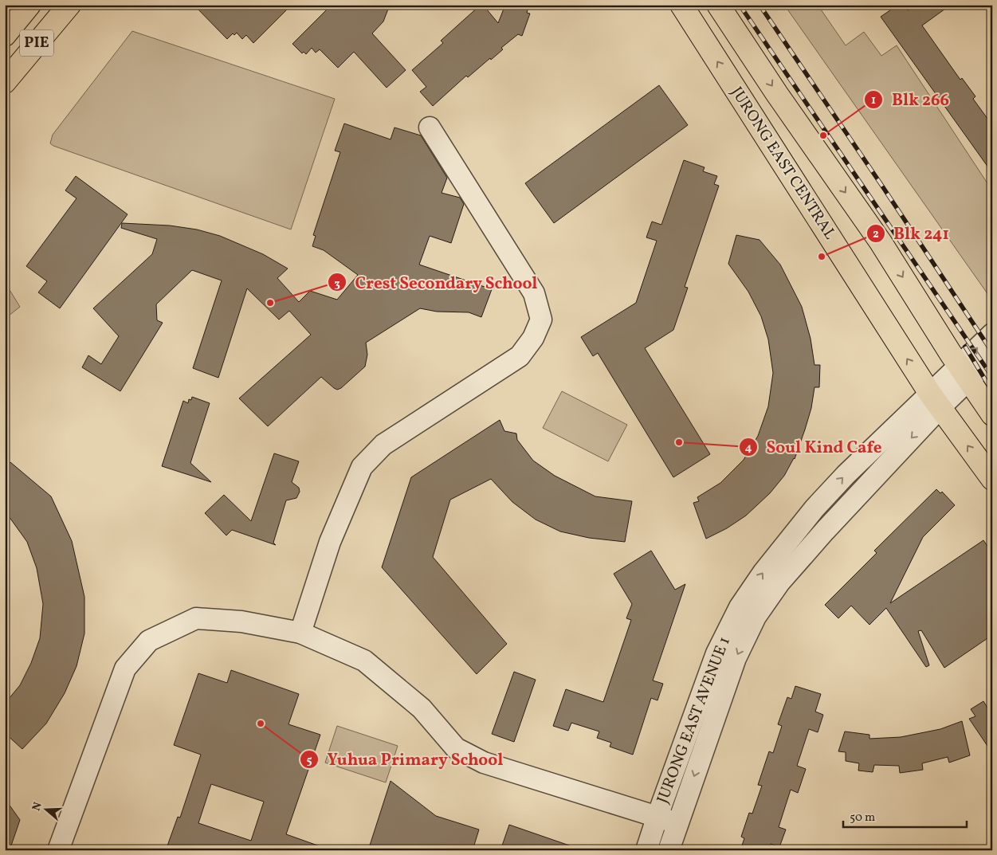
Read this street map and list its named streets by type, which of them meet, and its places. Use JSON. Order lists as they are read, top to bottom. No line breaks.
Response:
{"streets":{"main road":["PIE","JURONG EAST CENTRAL"],"street":["JURONG EAST AVENUE 1"]},"crossings":[["JURONG EAST CENTRAL","JURONG EAST AVENUE 1"]],"places":["Blk 266","Blk 241","Crest Secondary School","Soul Kind Cafe","Yuhua Primary School"],"scale_bar":"50 m","north":"left"}
